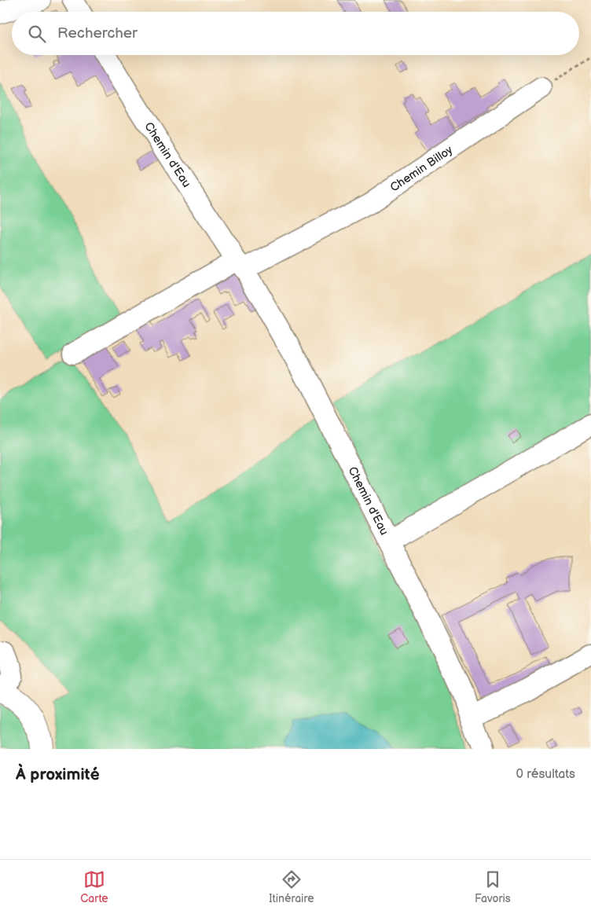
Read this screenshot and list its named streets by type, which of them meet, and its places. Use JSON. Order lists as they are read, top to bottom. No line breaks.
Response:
{"streets":{"street":["Chemin d'Eau","Chemin Billoy"]},"crossings":[["Chemin d'Eau","Chemin Billoy"]],"page":{"search":"Rechercher","heading":["À proximité","0 résultats"],"nav":["Carte","Itinéraire","Favoris"]}}
